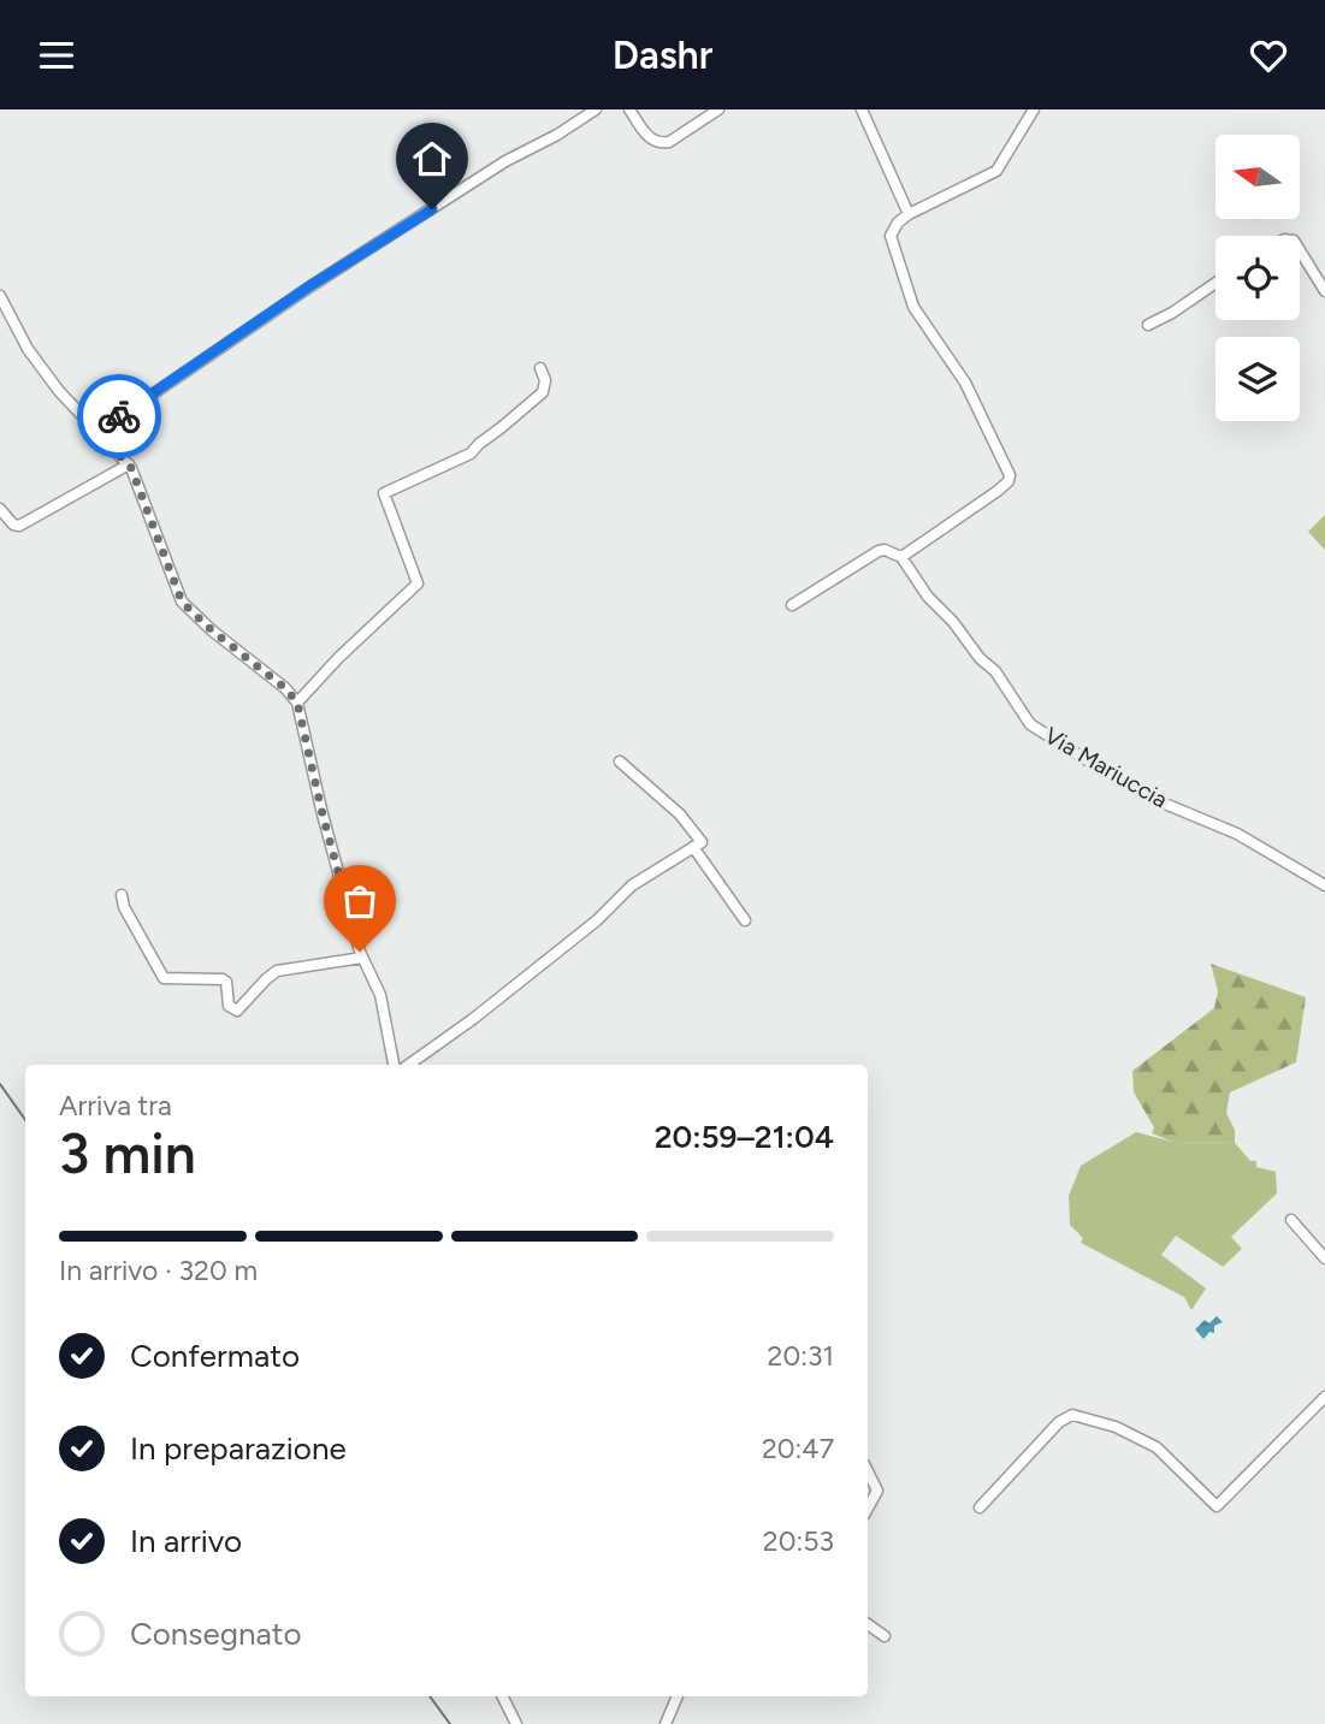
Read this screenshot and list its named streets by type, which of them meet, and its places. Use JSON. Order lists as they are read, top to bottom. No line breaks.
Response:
{"streets":{"street":["Via Mariuccia"]},"north":"left","page":{"header":"Dashr","heading":["3 min","Arriva tra","20:59–21:04"],"bar":"In arrivo · 320 m","list":[["Confermato","20:31"],["In preparazione","20:47"],["In arrivo","20:53"],"Consegnato"]}}
